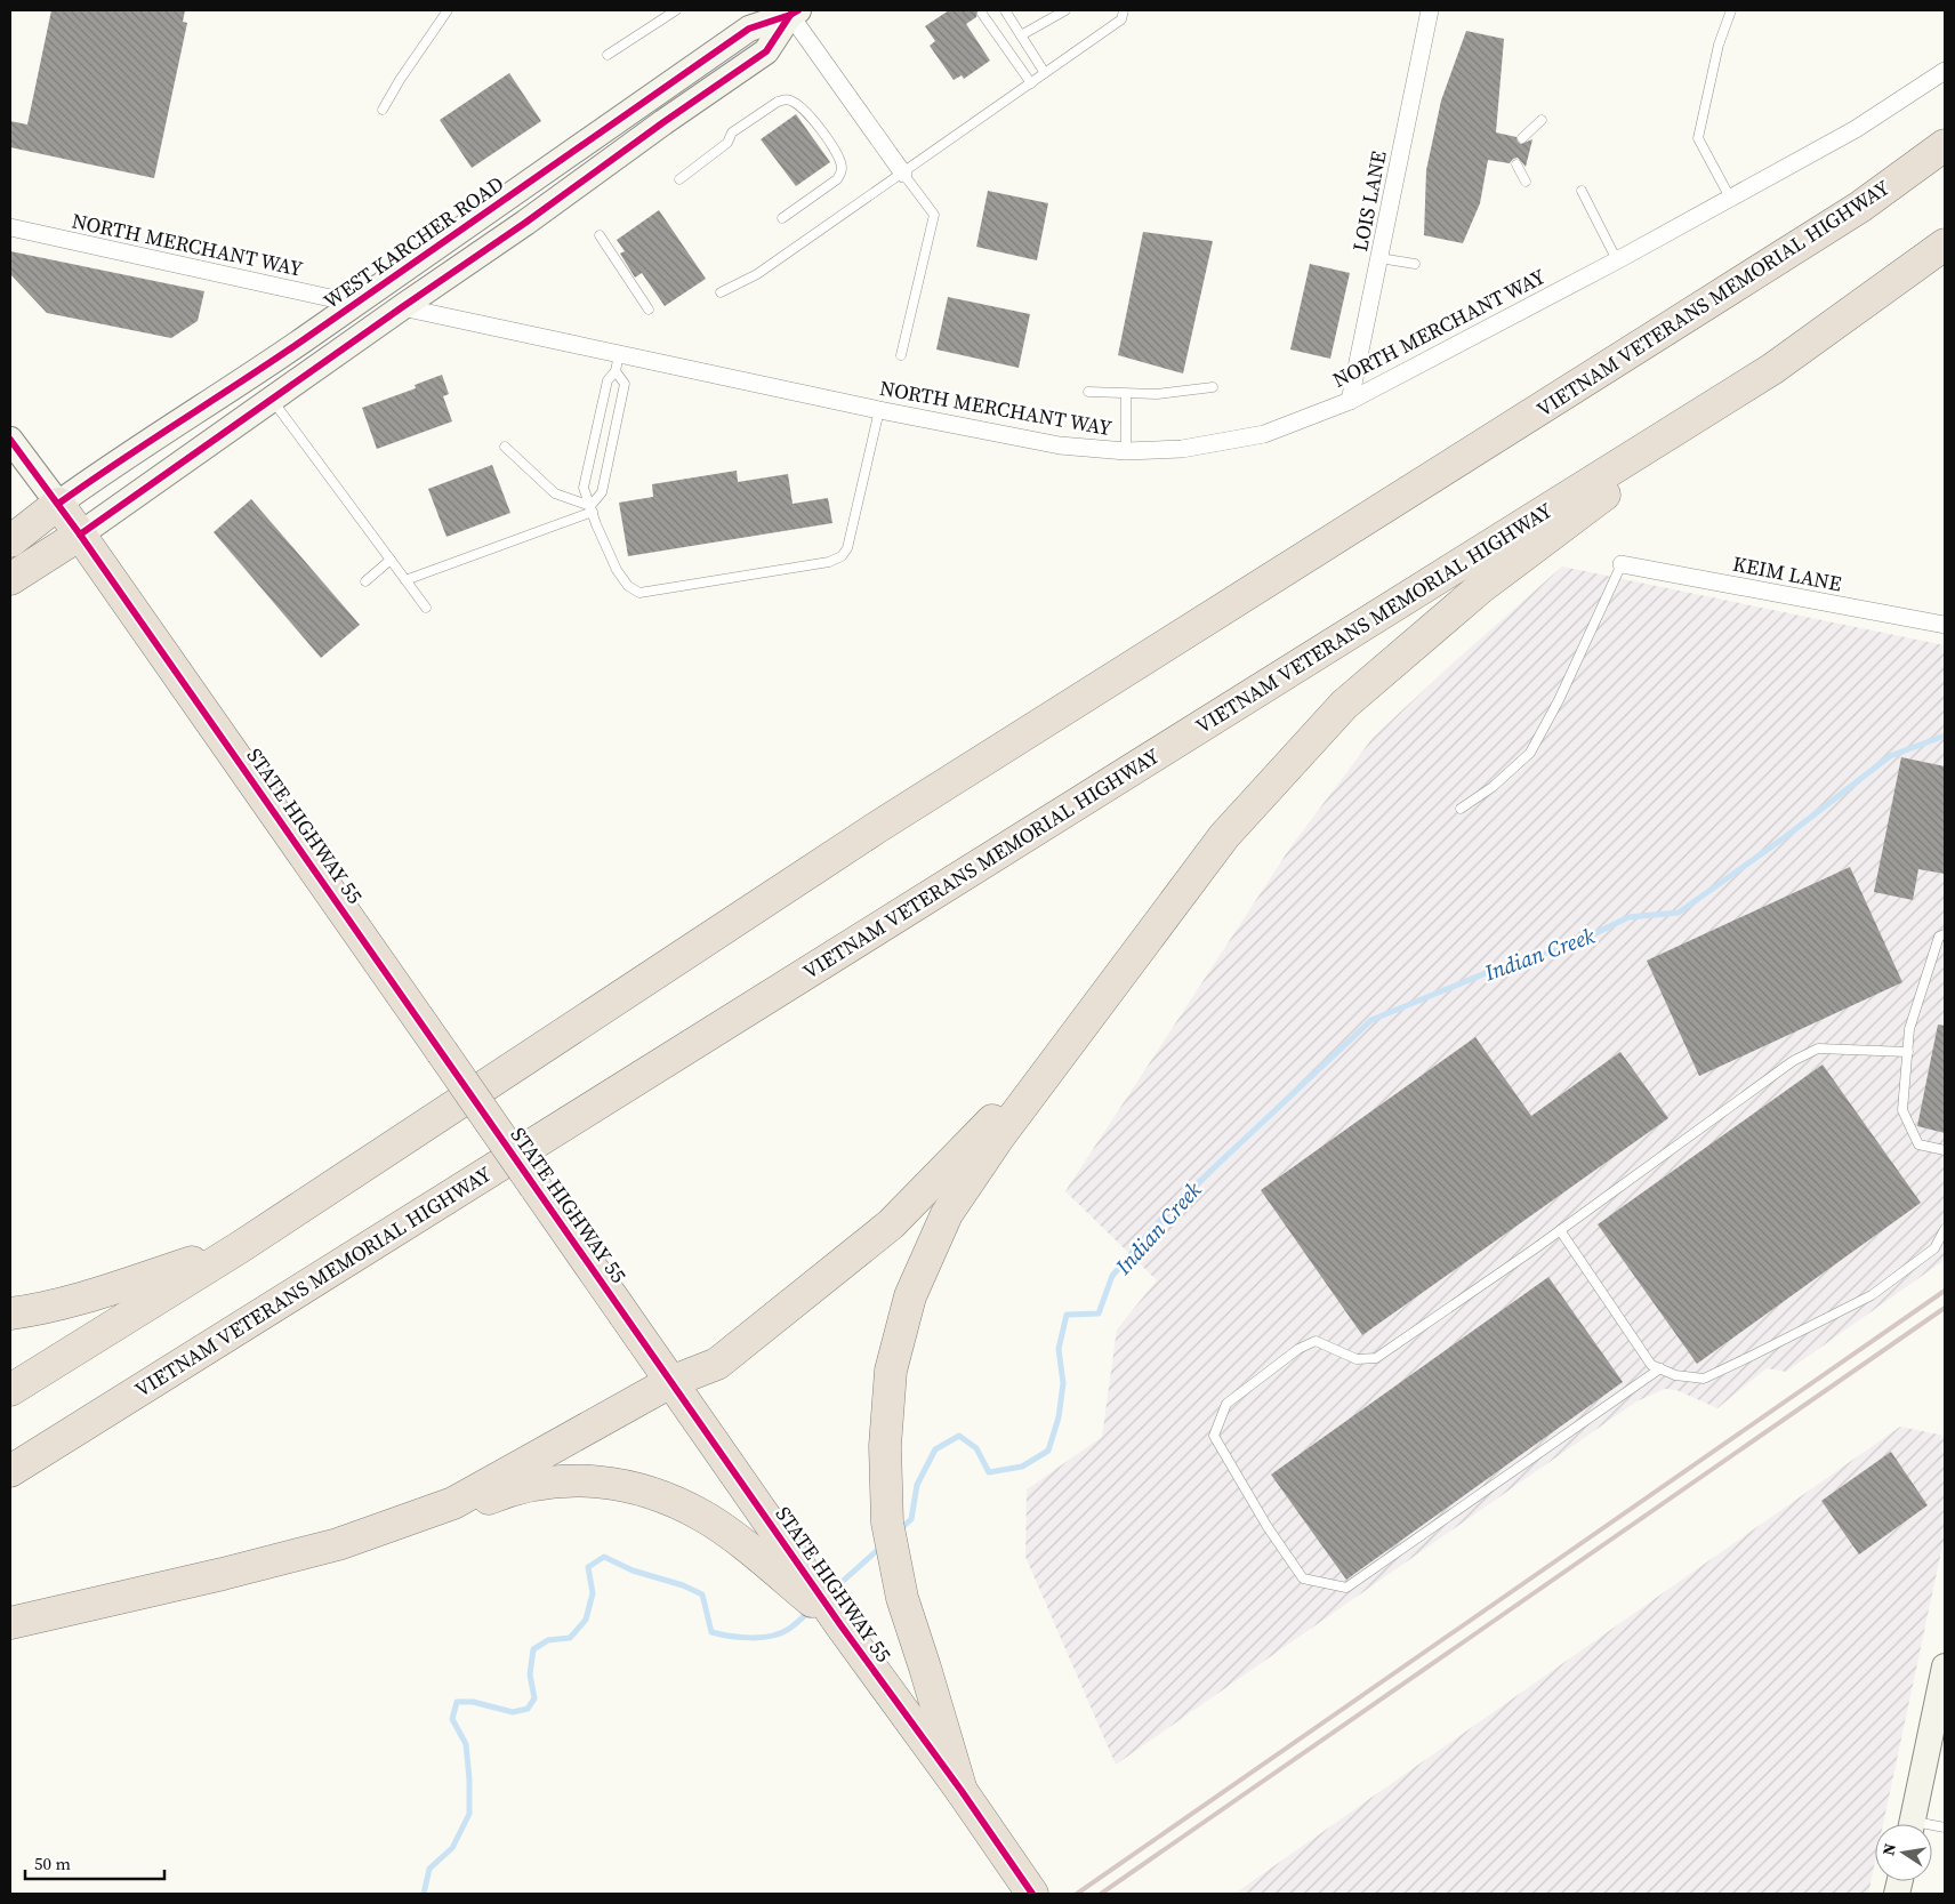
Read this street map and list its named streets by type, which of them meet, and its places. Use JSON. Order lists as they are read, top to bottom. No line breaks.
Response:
{"streets":{"highway":["VIETNAM VETERANS MEMORIAL HIGHWAY","STATE HIGHWAY 55"],"main road":["WEST KARCHER ROAD"],"street":["LOIS LANE","NORTH MERCHANT WAY","KEIM LANE"]},"crossings":[["LOIS LANE","NORTH MERCHANT WAY"],["WEST KARCHER ROAD","NORTH MERCHANT WAY"],["WEST KARCHER ROAD","STATE HIGHWAY 55"]],"water":["Indian Creek"],"scale_bar":"50 m","north":"left"}
